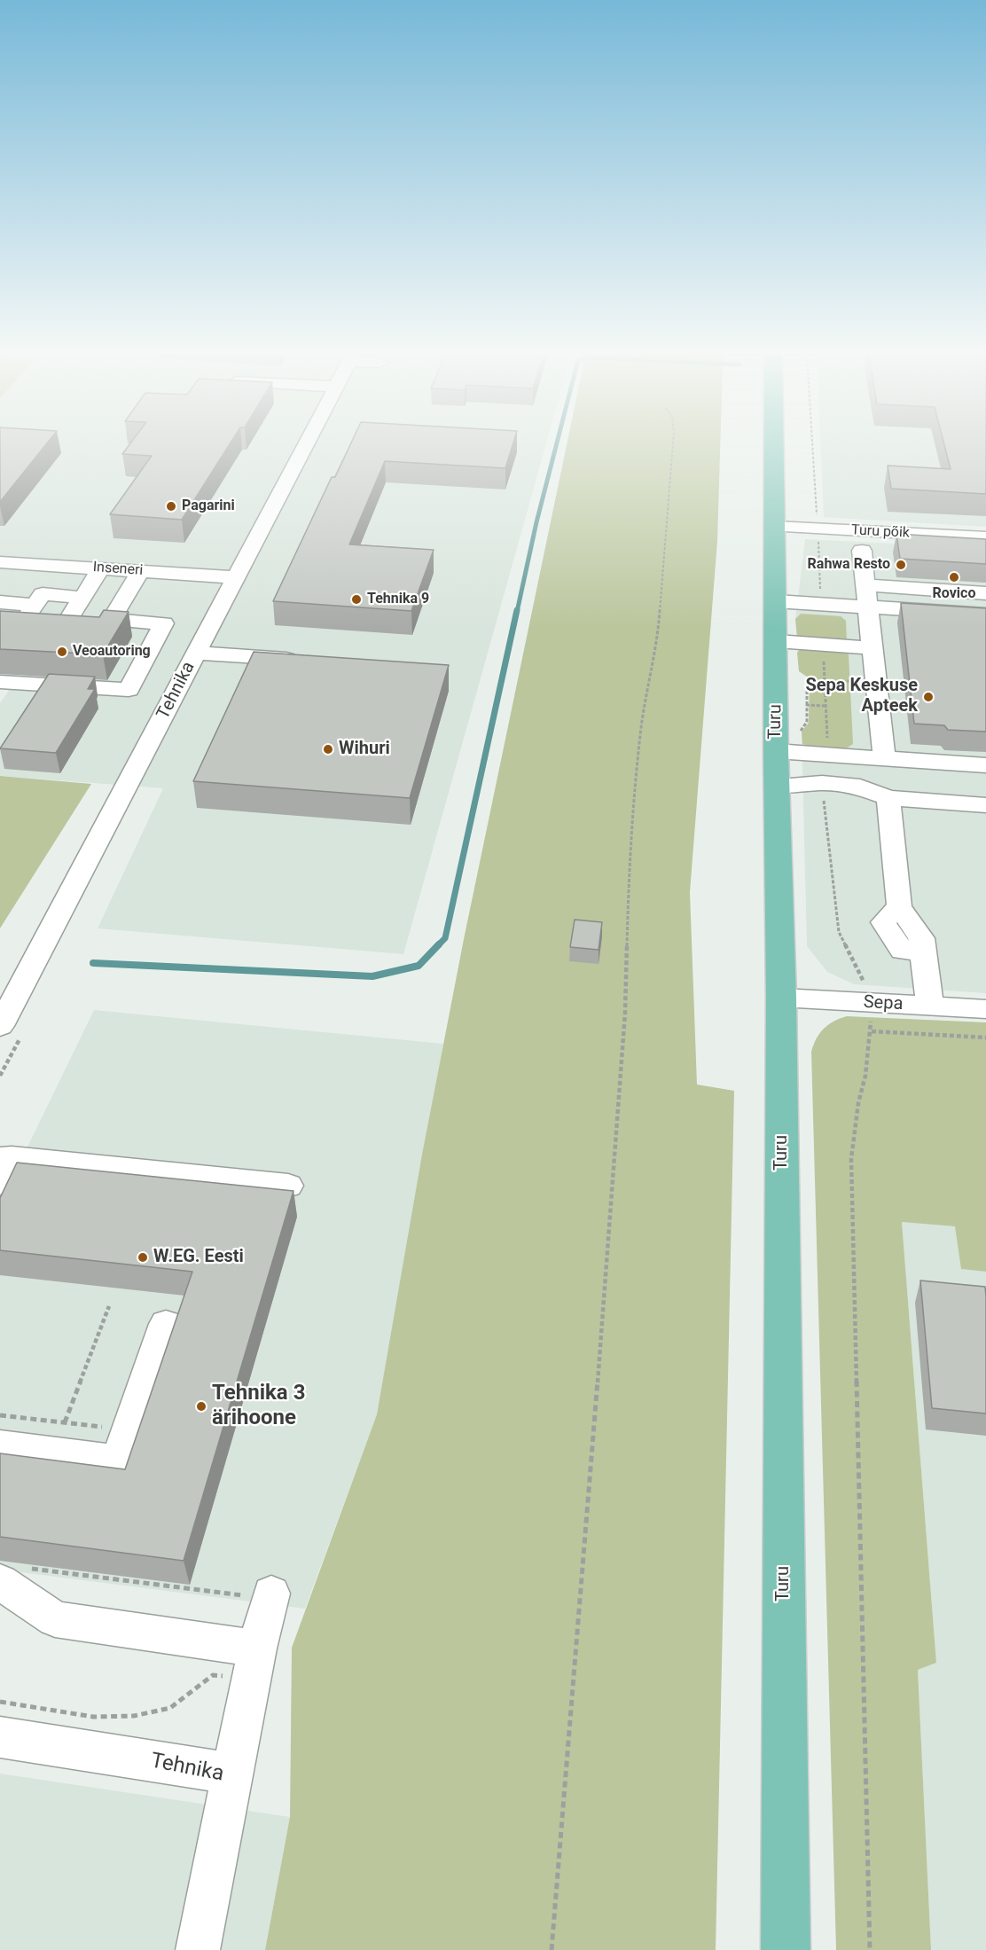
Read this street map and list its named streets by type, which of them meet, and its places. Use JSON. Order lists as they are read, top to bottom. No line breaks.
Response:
{"streets":{"main road":["Turu"],"street":["Turu põik","Inseneri","Tehnika","Sepa"]},"crossings":[["Turu põik","Turu"],["Inseneri","Tehnika"],["Turu","Sepa"]],"places":["Pagarini","Rahwa Resto","Rovico","Tehnika 9","Veoautoring","Sepa Keskuse Apteek","Wihuri","W.EG. Eesti","Tehnika 3 ärihoone"]}
